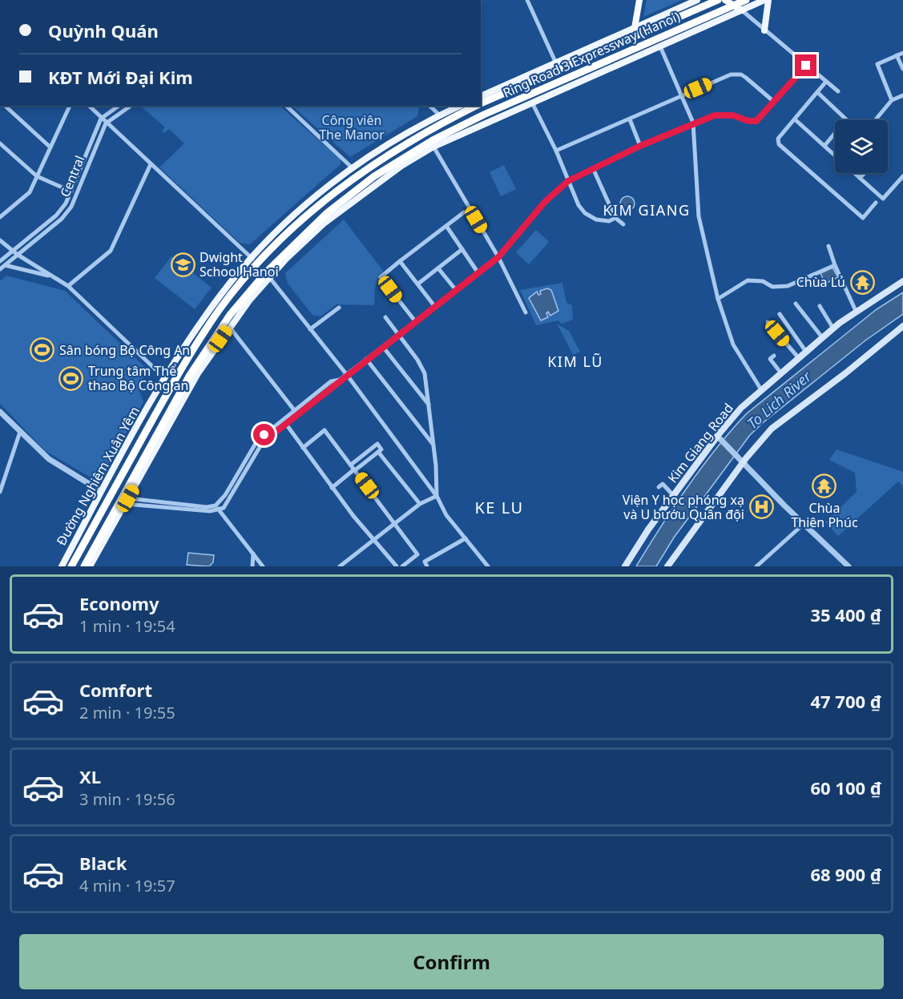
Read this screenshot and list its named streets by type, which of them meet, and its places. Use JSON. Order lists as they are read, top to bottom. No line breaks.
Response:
{"streets":{"highway":["Ring Road 3 Expressway (Hanoi)"],"main road":["Kim Giang Road","Đường Nghiêm Xuân Yêm"],"street":["Central"]},"districts":["KIM GIANG","KIM LŨ","KE LU"],"water":["To Lich River"],"parks":["Công viên The Manor"],"places":{"school or university":["Dwight School Hanoi"],"temple":["Chùa Lủ","Chùa Thiên Phúc"],"sports":["Sân bóng Bộ Công An","Trung tâm Thể thao Bộ Công an"],"hospital":["Viện Y học phóng xạ và U bướu Quân đội"]},"page":{"banner":["Quỳnh Quán","KĐT Mới Đại Kim"],"list":[{"name":"Economy","note":"1 min · 19:54","value":"35 400 ₫"},{"name":"Comfort","note":"2 min · 19:55","value":"47 700 ₫"},{"name":"XL","note":"3 min · 19:56","value":"60 100 ₫"},{"name":"Black","note":"4 min · 19:57","value":"68 900 ₫"}],"buttons":"Confirm"}}
